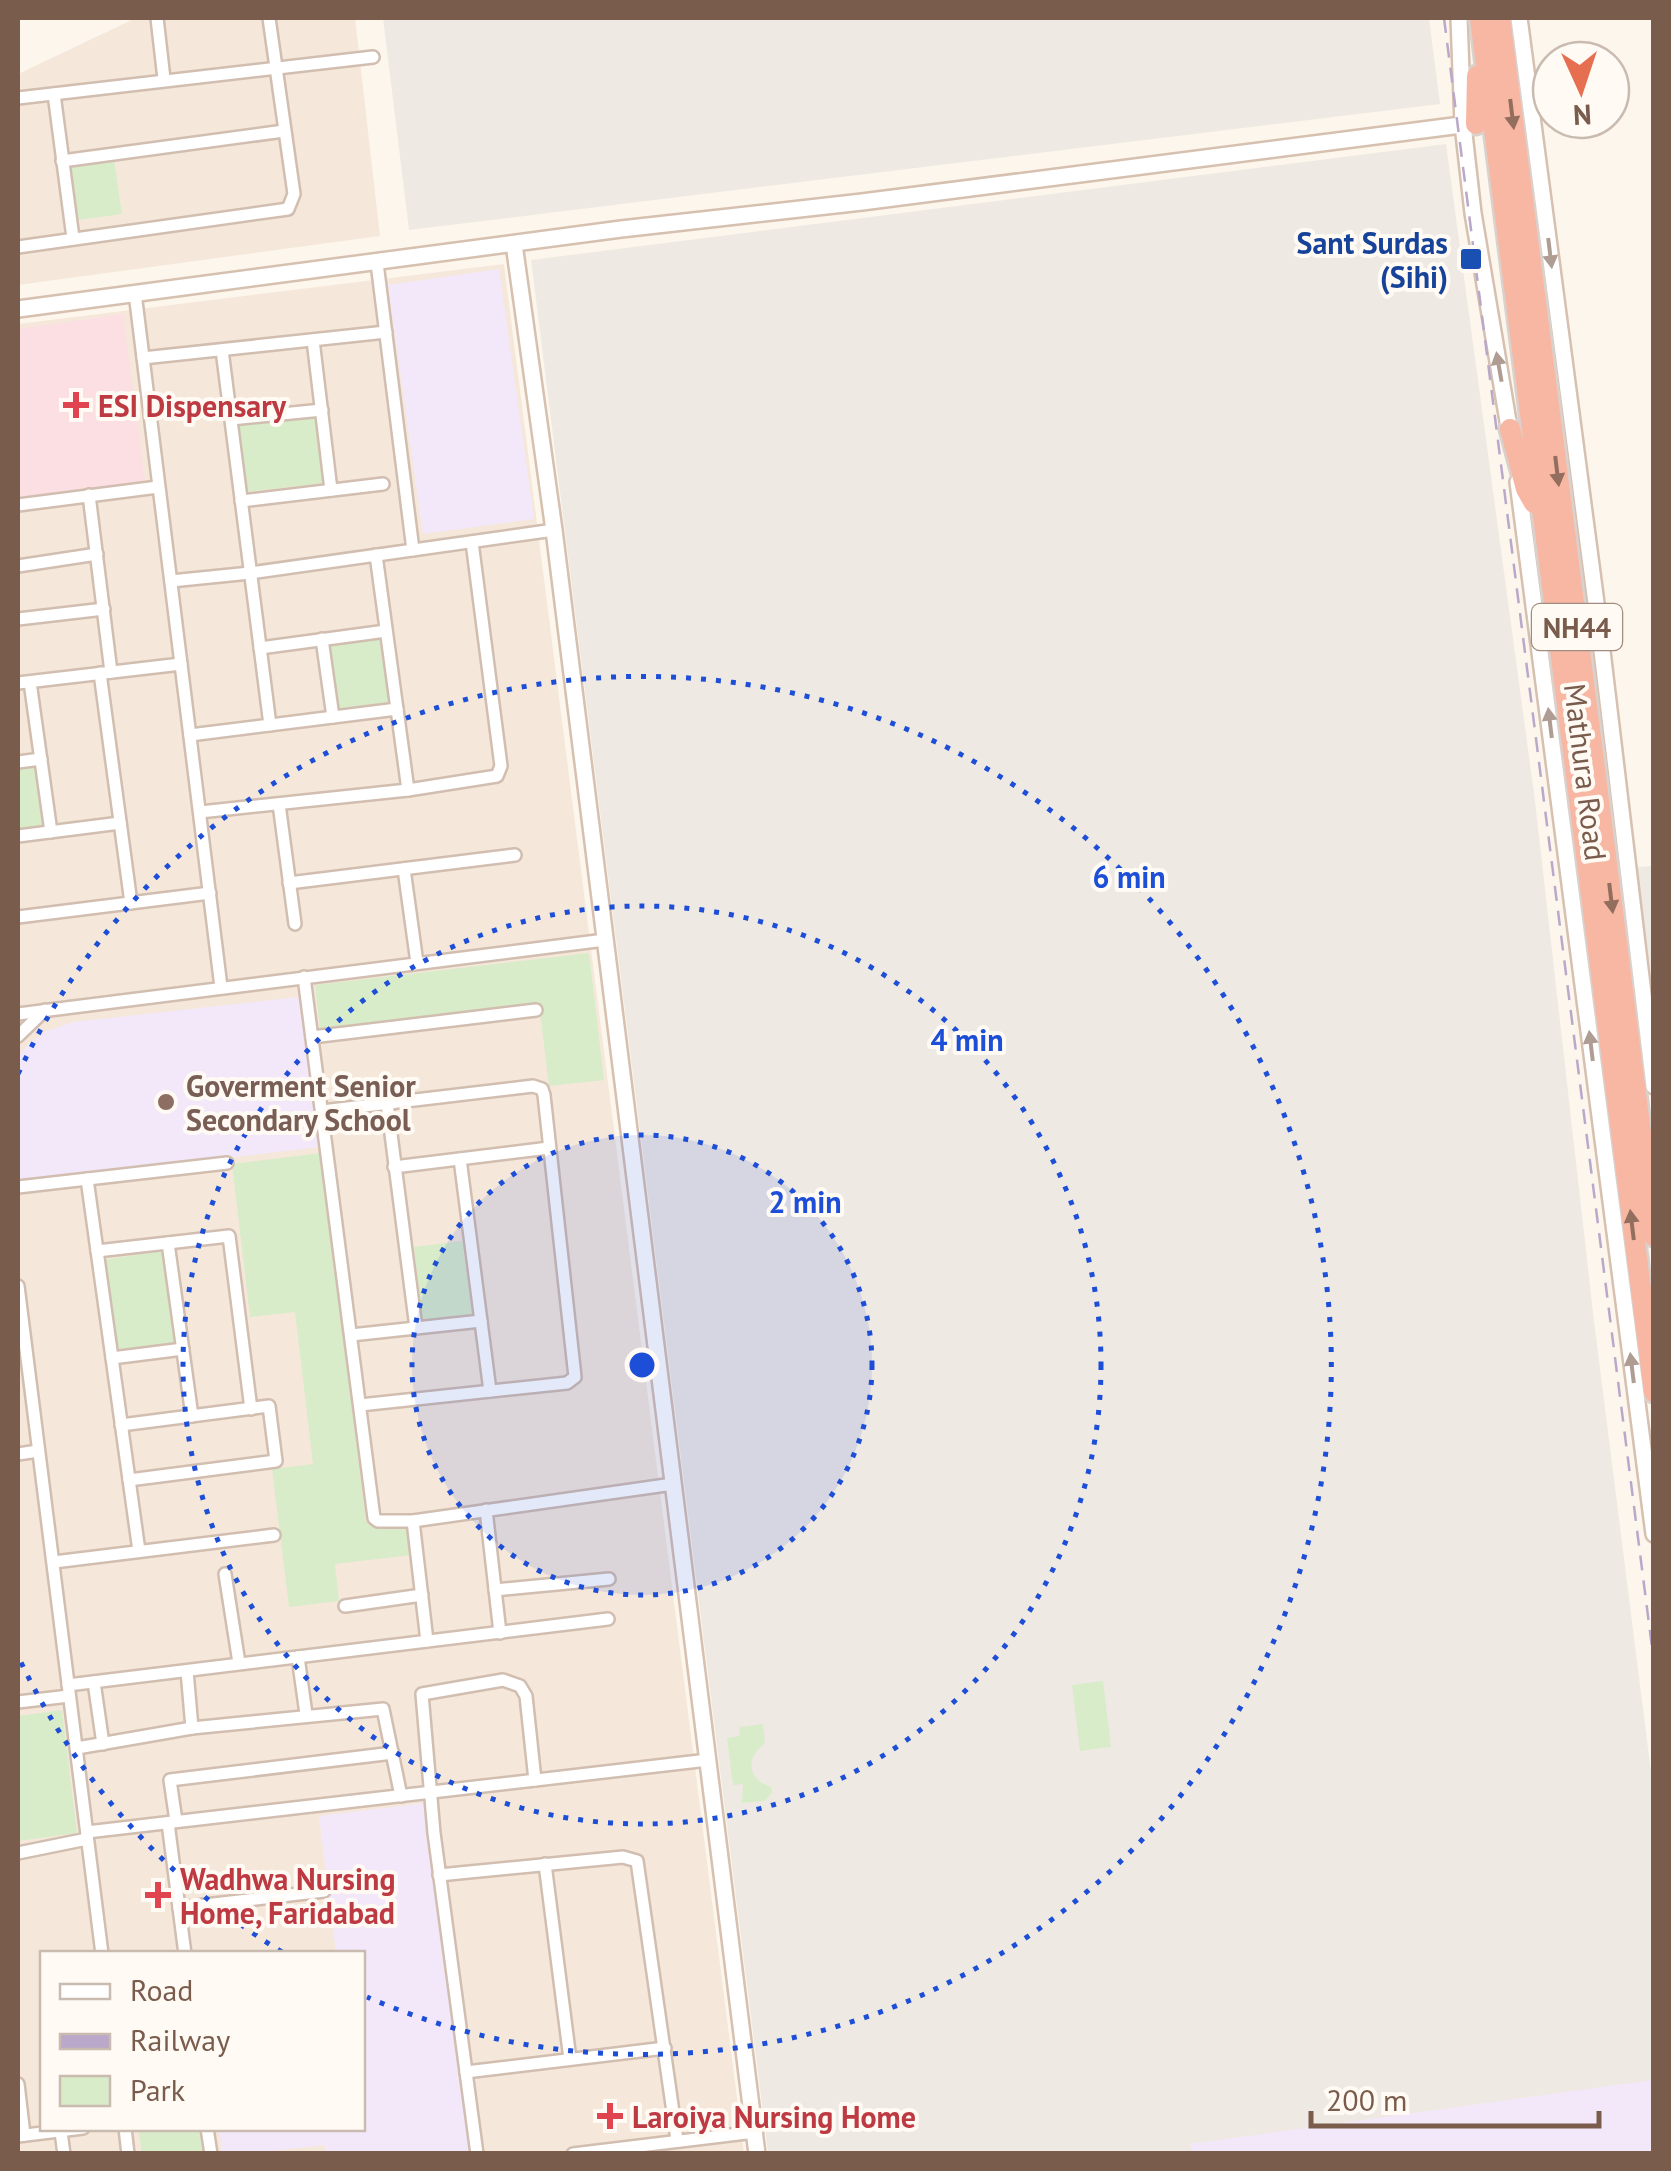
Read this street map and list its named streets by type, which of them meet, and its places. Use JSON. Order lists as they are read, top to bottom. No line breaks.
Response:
{"streets":{"highway":["NH44","Mathura Road"]},"crossings":[["NH44","Mathura Road"]],"places":{"transit":["Sant Surdas (Sihi)"],"health":["ESI Dispensary","Wadhwa Nursing Home, Faridabad","Laroiya Nursing Home"],"other":["Goverment Senior Secondary School"]},"legend":["Road","Railway","Park"],"scale_bar":"200 m","north":"bottom","rings":["6 min","4 min","2 min"]}
